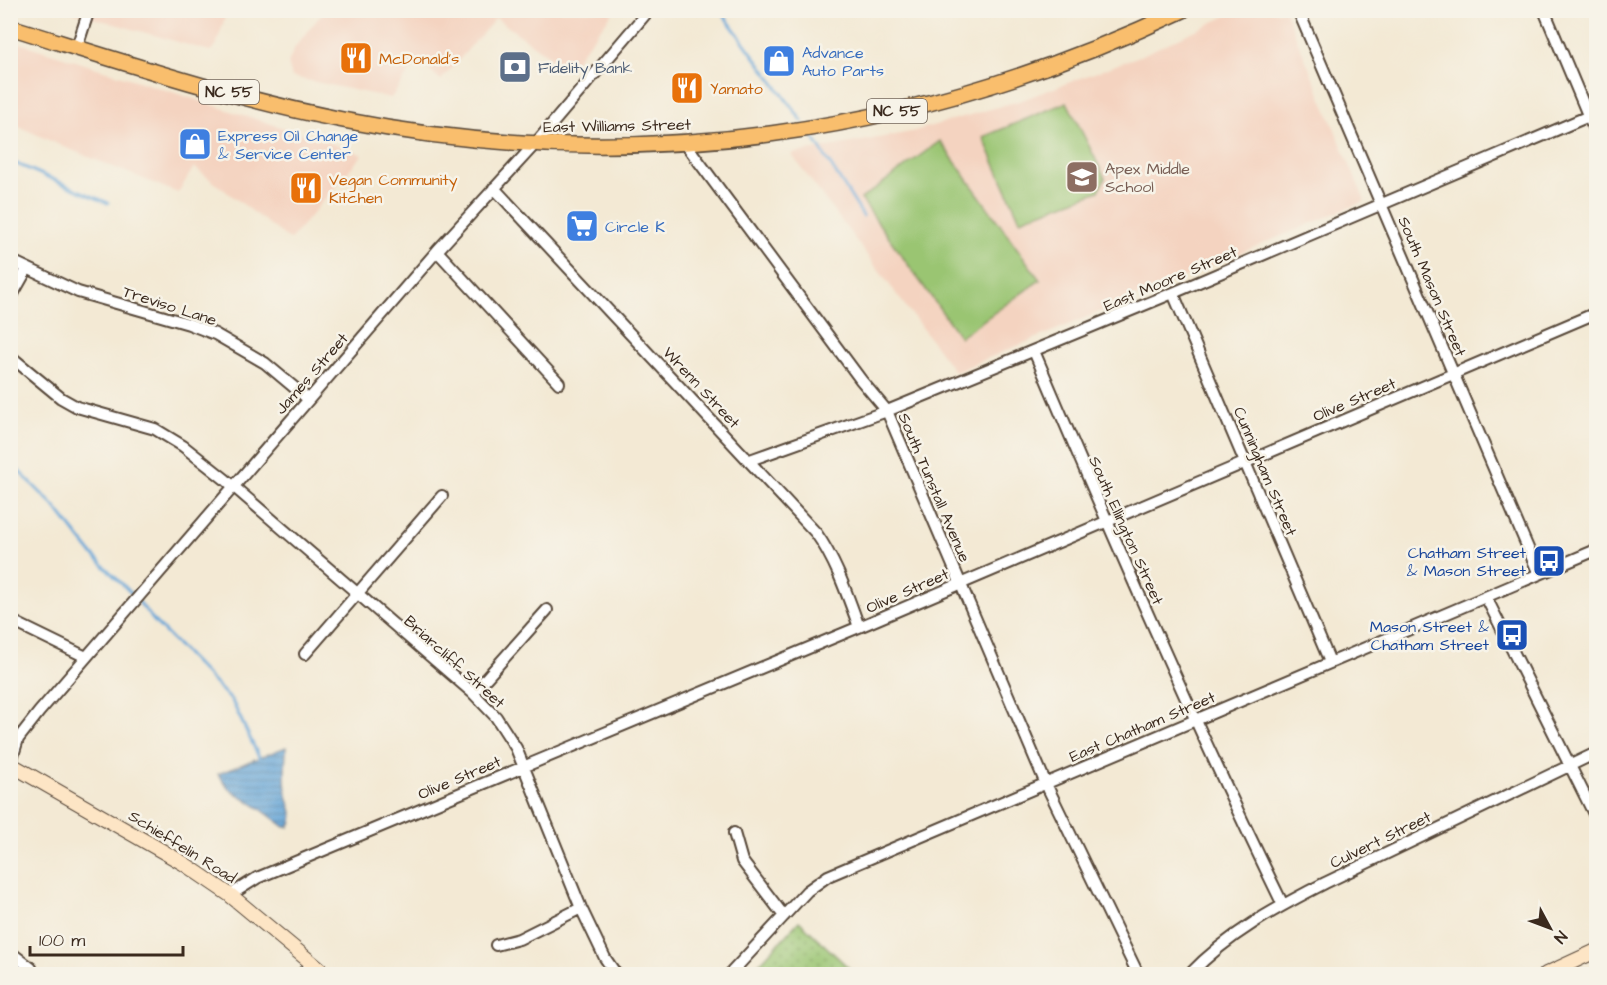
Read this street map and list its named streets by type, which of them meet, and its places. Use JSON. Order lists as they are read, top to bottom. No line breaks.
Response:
{"streets":{"main road":["NC 55","East Williams Street"],"street":["East Moore Street","South Mason Street","Treviso Lane","James Street","Wrenn Street","Olive Street","Cunningham Street","South Tunstall Avenue","South Ellington Street","Briarcliff Street","East Chatham Street","Culvert Street","Schieffelin Road"]},"crossings":[["East Williams Street","James Street"],["East Williams Street","South Tunstall Avenue"],["East Moore Street","South Mason Street"],["East Moore Street","Wrenn Street"],["East Moore Street","Cunningham Street"],["East Moore Street","South Tunstall Avenue"],["East Moore Street","South Ellington Street"],["South Mason Street","Olive Street"],["South Mason Street","East Chatham Street"],["Treviso Lane","James Street"],["James Street","Wrenn Street"],["James Street","Briarcliff Street"],["James Street","Schieffelin Road"],["Wrenn Street","Olive Street"],["Olive Street","Cunningham Street"],["Olive Street","South Tunstall Avenue"],["Olive Street","South Ellington Street"],["Olive Street","Briarcliff Street"],["Olive Street","Schieffelin Road"],["Cunningham Street","East Chatham Street"],["South Tunstall Avenue","East Chatham Street"],["South Ellington Street","East Chatham Street"],["South Ellington Street","Culvert Street"]],"places":{"restaurant":["McDonald's","Yamato","Vegan Community Kitchen"],"shop":["Advance Auto Parts","Express Oil Change & Service Center"],"bank":["Fidelity Bank"],"school or university":["Apex Middle School"],"supermarket":["Circle K"],"bus stop":["Chatham Street & Mason Street","Mason Street & Chatham Street"]},"scale_bar":"100 m","north":"bottom right"}
